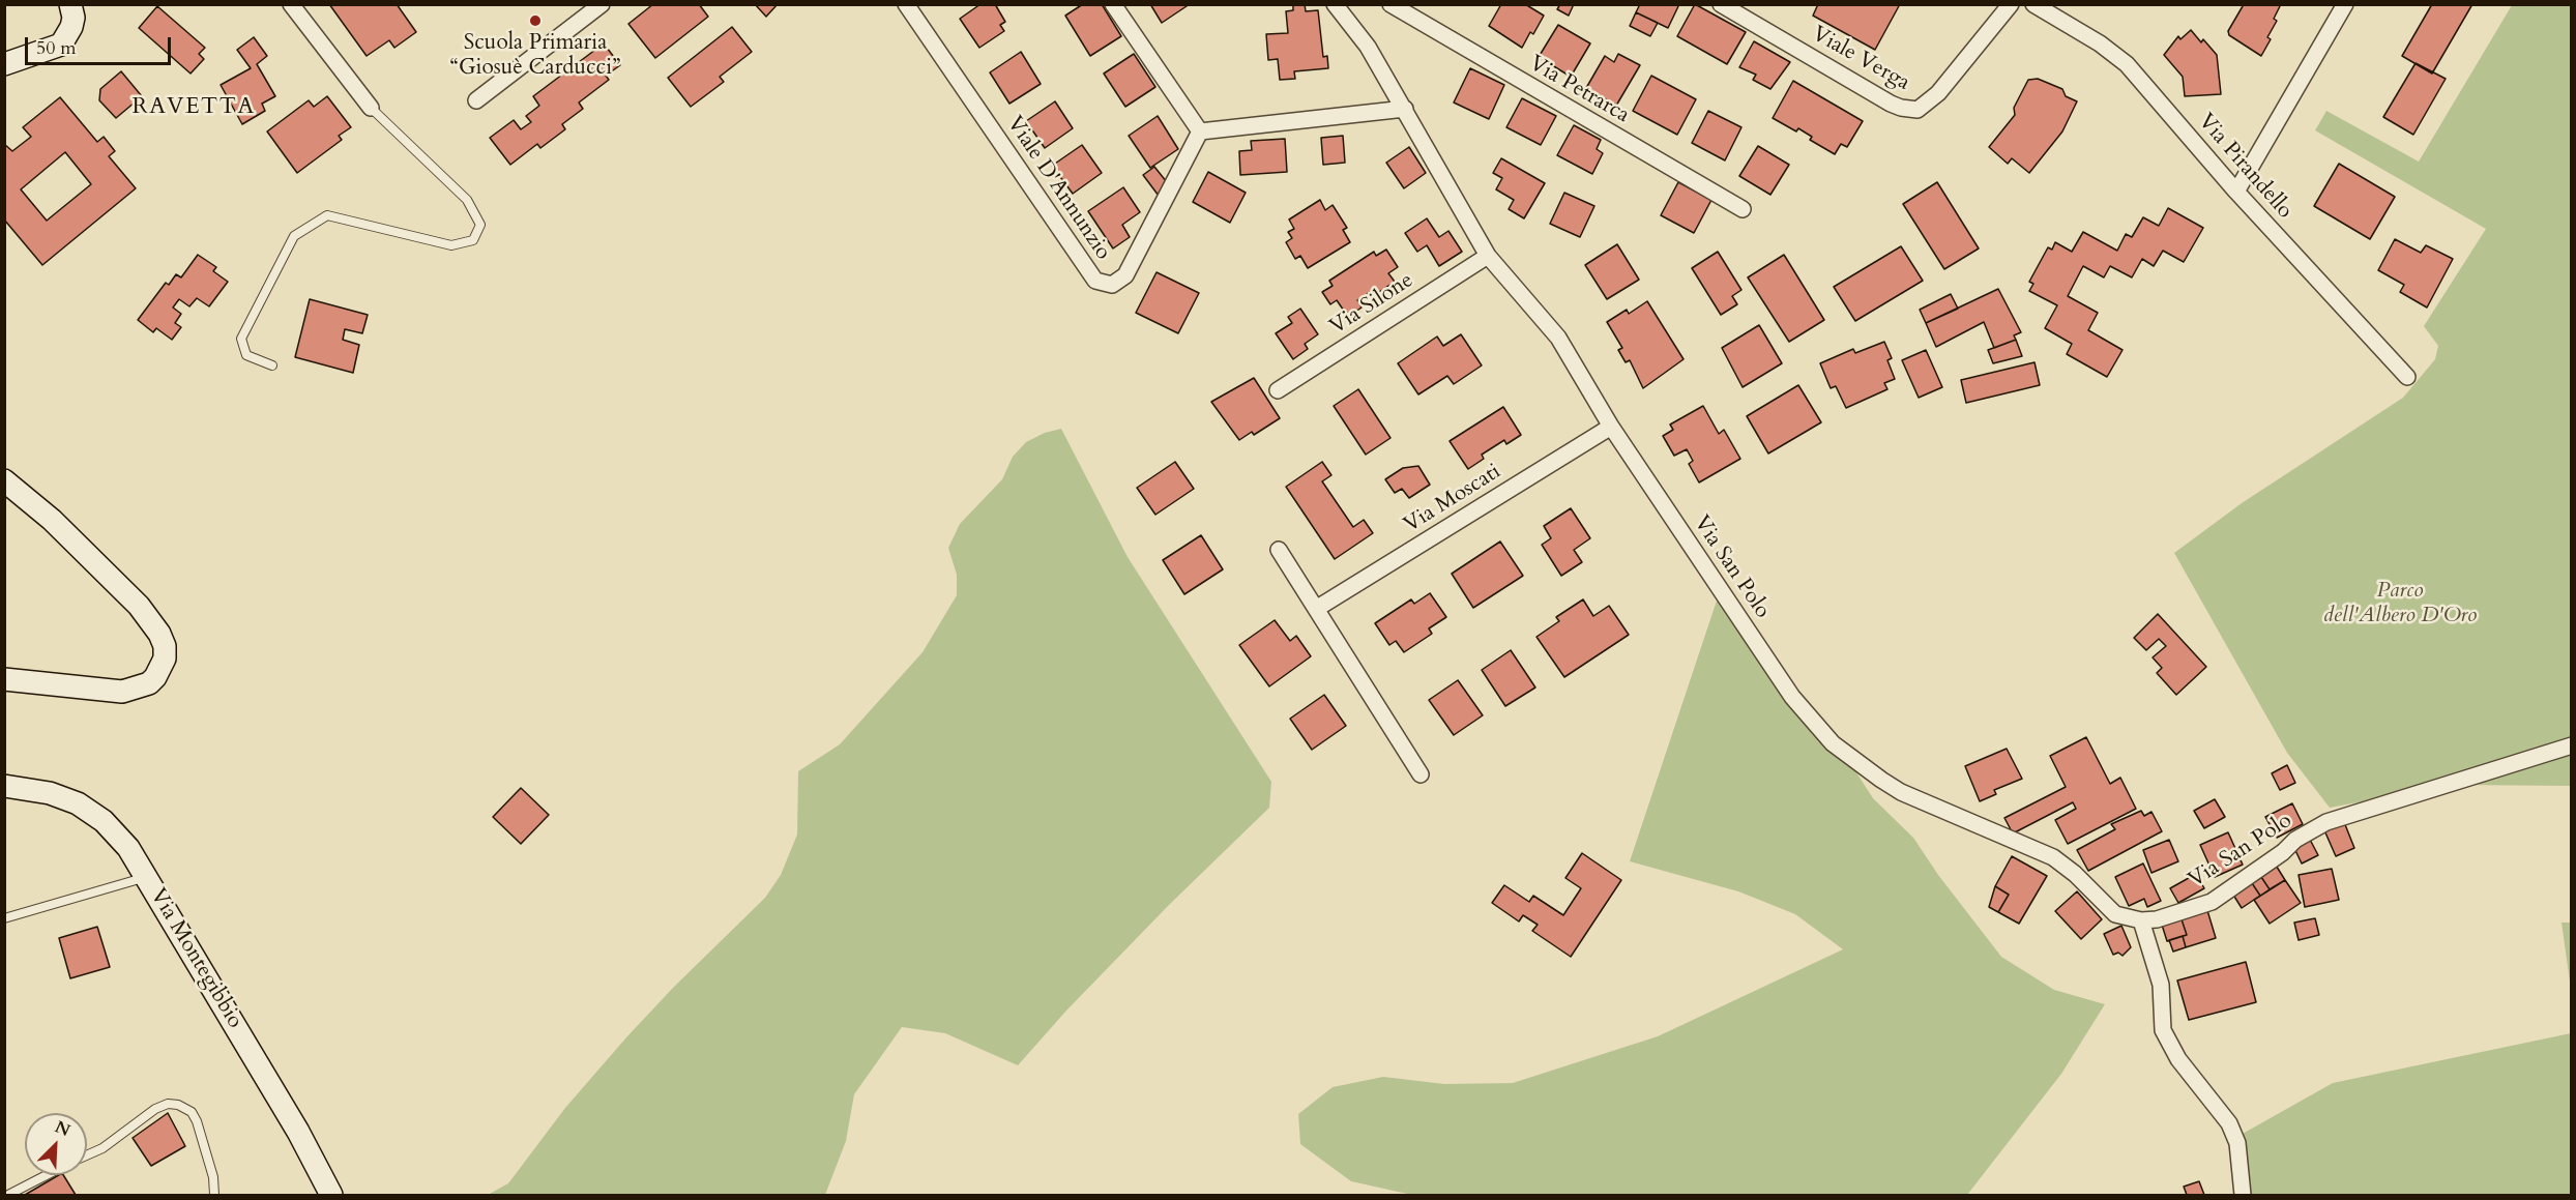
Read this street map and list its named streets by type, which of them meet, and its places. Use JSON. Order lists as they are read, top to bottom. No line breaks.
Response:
{"streets":{"main road":["Via Montegibbio"],"street":["Viale Verga","Via Petrarca","Via Pirandello","Viale D'Annunzio","Via Silone","Via Moscati","Via San Polo"]},"crossings":[["Via Silone","Via San Polo"],["Via Moscati","Via San Polo"]],"districts":["RAVETTA"],"parks":["Parco dell'Albero D'Oro"],"places":["Scuola Primaria “Giosuè Carducci”"],"scale_bar":"50 m","north":"top right"}
